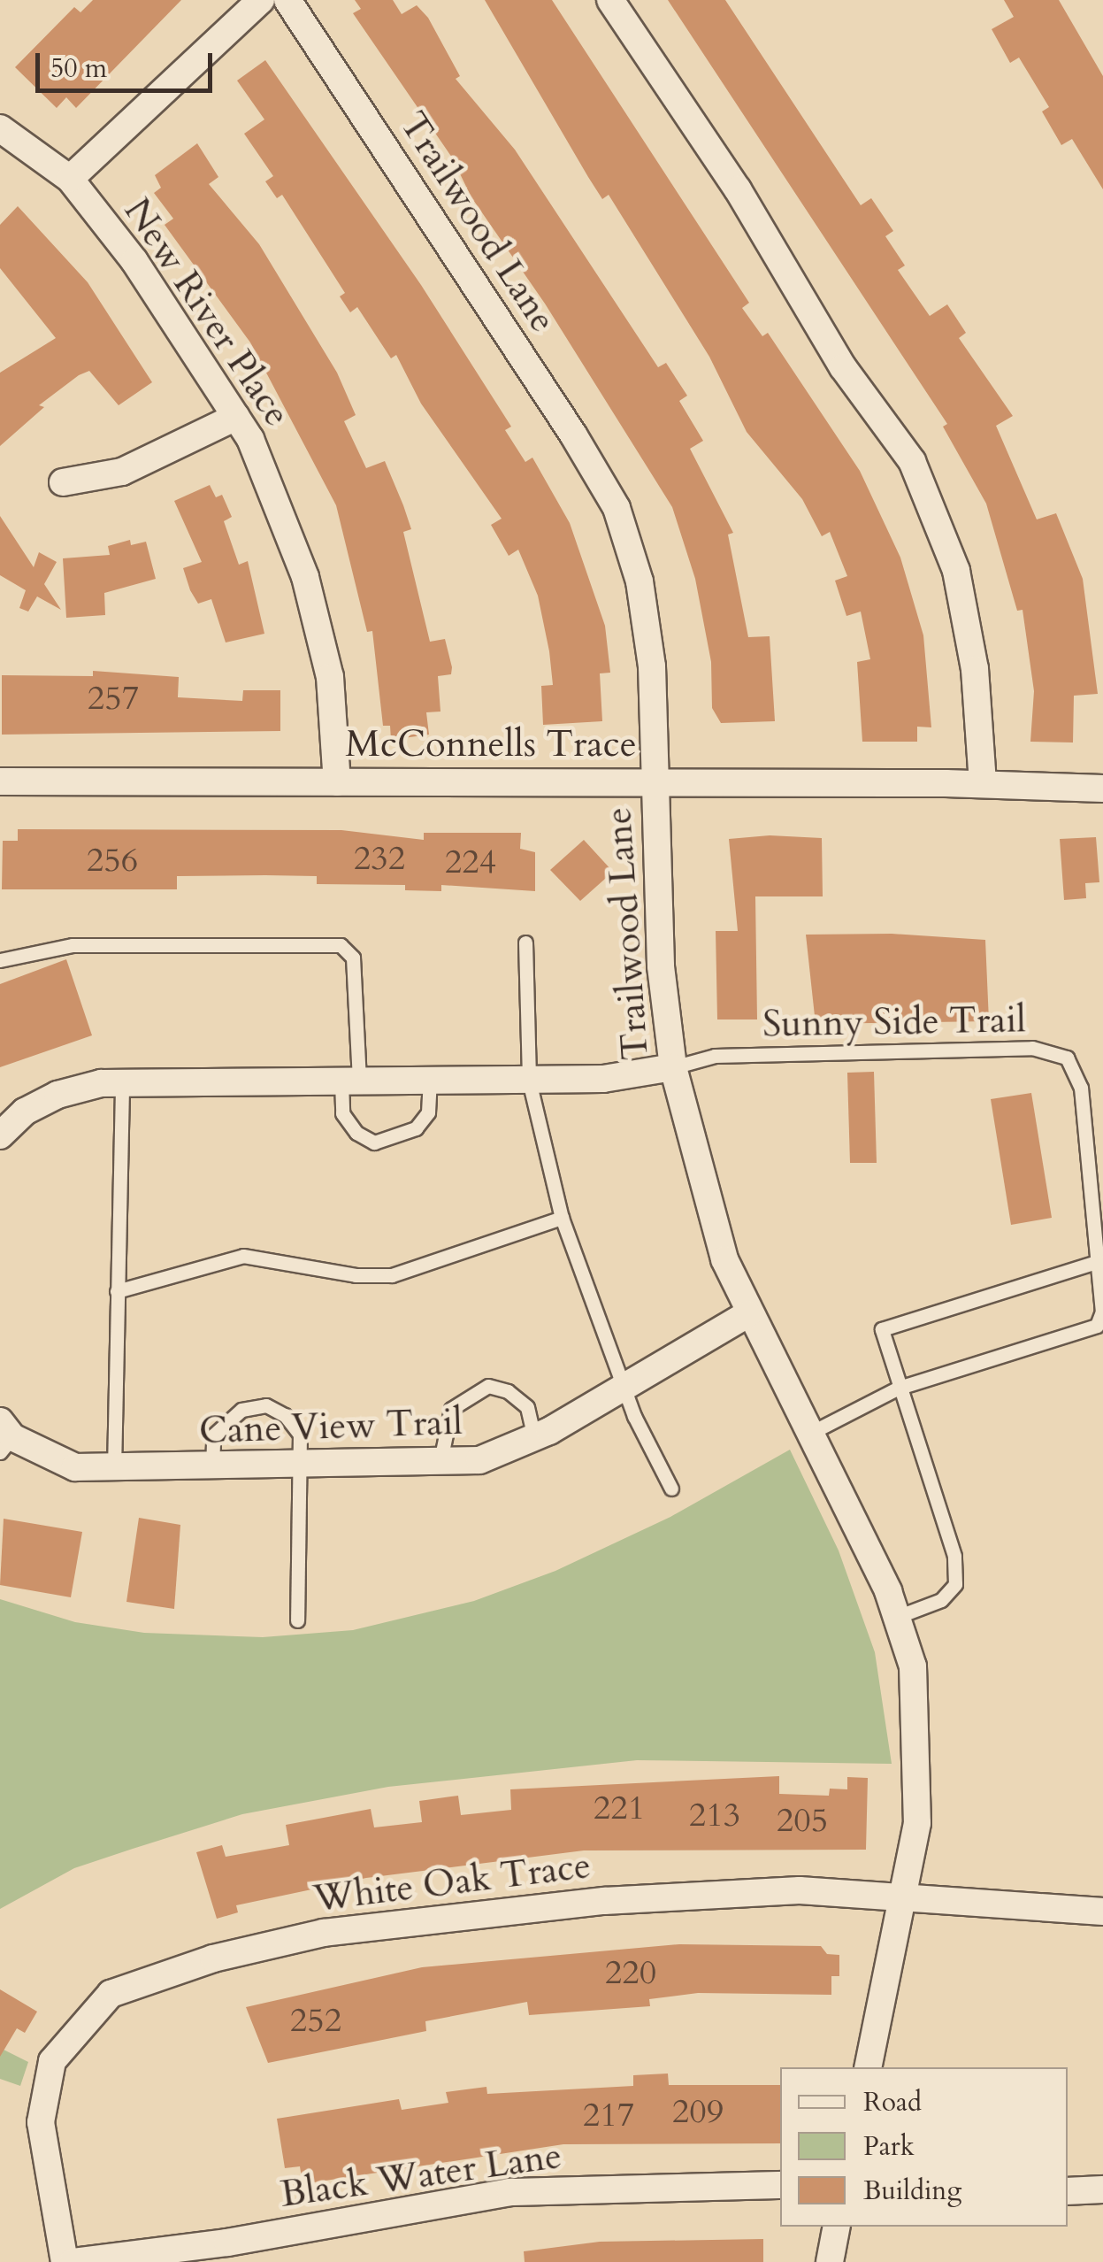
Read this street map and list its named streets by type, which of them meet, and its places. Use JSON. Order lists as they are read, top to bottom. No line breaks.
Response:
{"streets":{"street":["Trailwood Lane","New River Place","McConnells Trace","Cane View Trail","White Oak Trace","Black Water Lane"],"lane":["Sunny Side Trail"]},"crossings":[["Trailwood Lane","McConnells Trace"],["Trailwood Lane","Sunny Side Trail"],["Trailwood Lane","Cane View Trail"],["Trailwood Lane","White Oak Trace"],["New River Place","McConnells Trace"]],"house_numbers":["257","232","256","224","221","213","205","220","252","209","217"],"legend":["Road","Park","Building"],"scale_bar":"50 m"}
